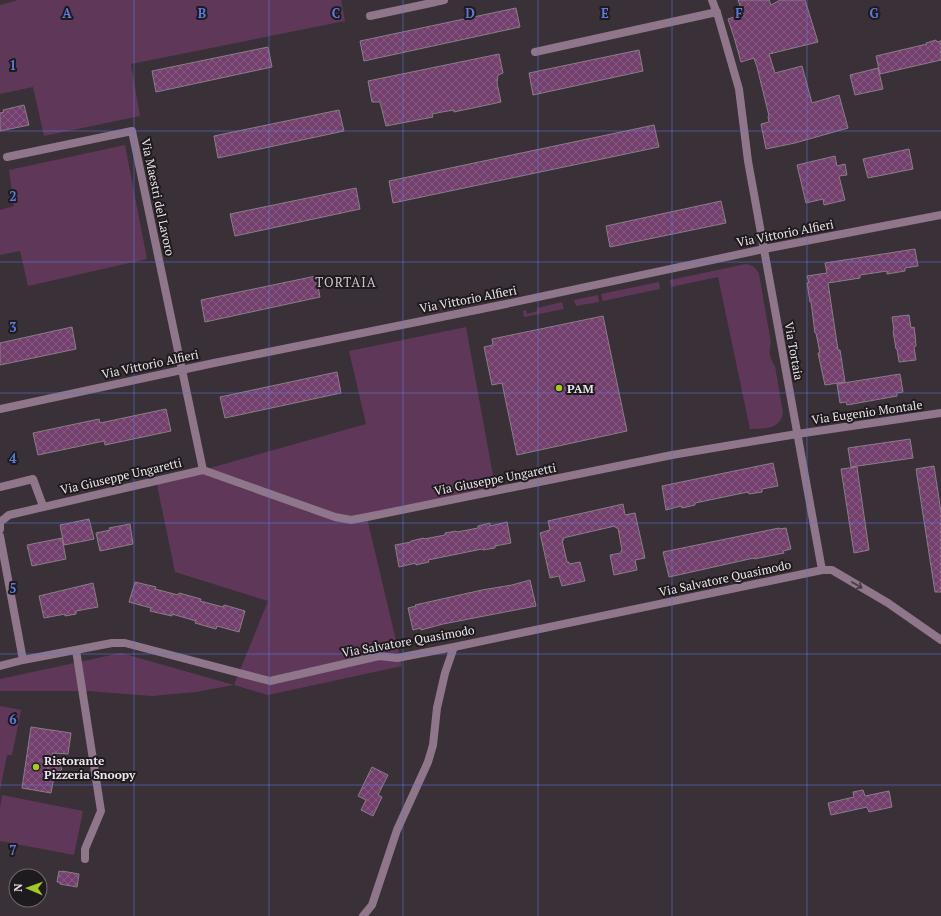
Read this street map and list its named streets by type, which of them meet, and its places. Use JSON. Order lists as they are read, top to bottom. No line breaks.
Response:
{"streets":{"street":["Via Maestri del Lavoro","Via Vittorio Alfieri","Via Tortaia","Via Eugenio Montale","Via Giuseppe Ungaretti","Via Salvatore Quasimodo"]},"crossings":[["Via Maestri del Lavoro","Via Vittorio Alfieri"],["Via Vittorio Alfieri","Via Tortaia"],["Via Tortaia","Via Eugenio Montale"],["Via Tortaia","Via Giuseppe Ungaretti"],["Via Tortaia","Via Salvatore Quasimodo"],["Via Eugenio Montale","Via Giuseppe Ungaretti"]],"districts":["TORTAIA"],"places":["PAM","Ristorante Pizzeria Snoopy"],"north":"left","grid":{"columns":["A","B","C","D","E","F","G"],"rows":["1","2","3","4","5","6","7"]}}
